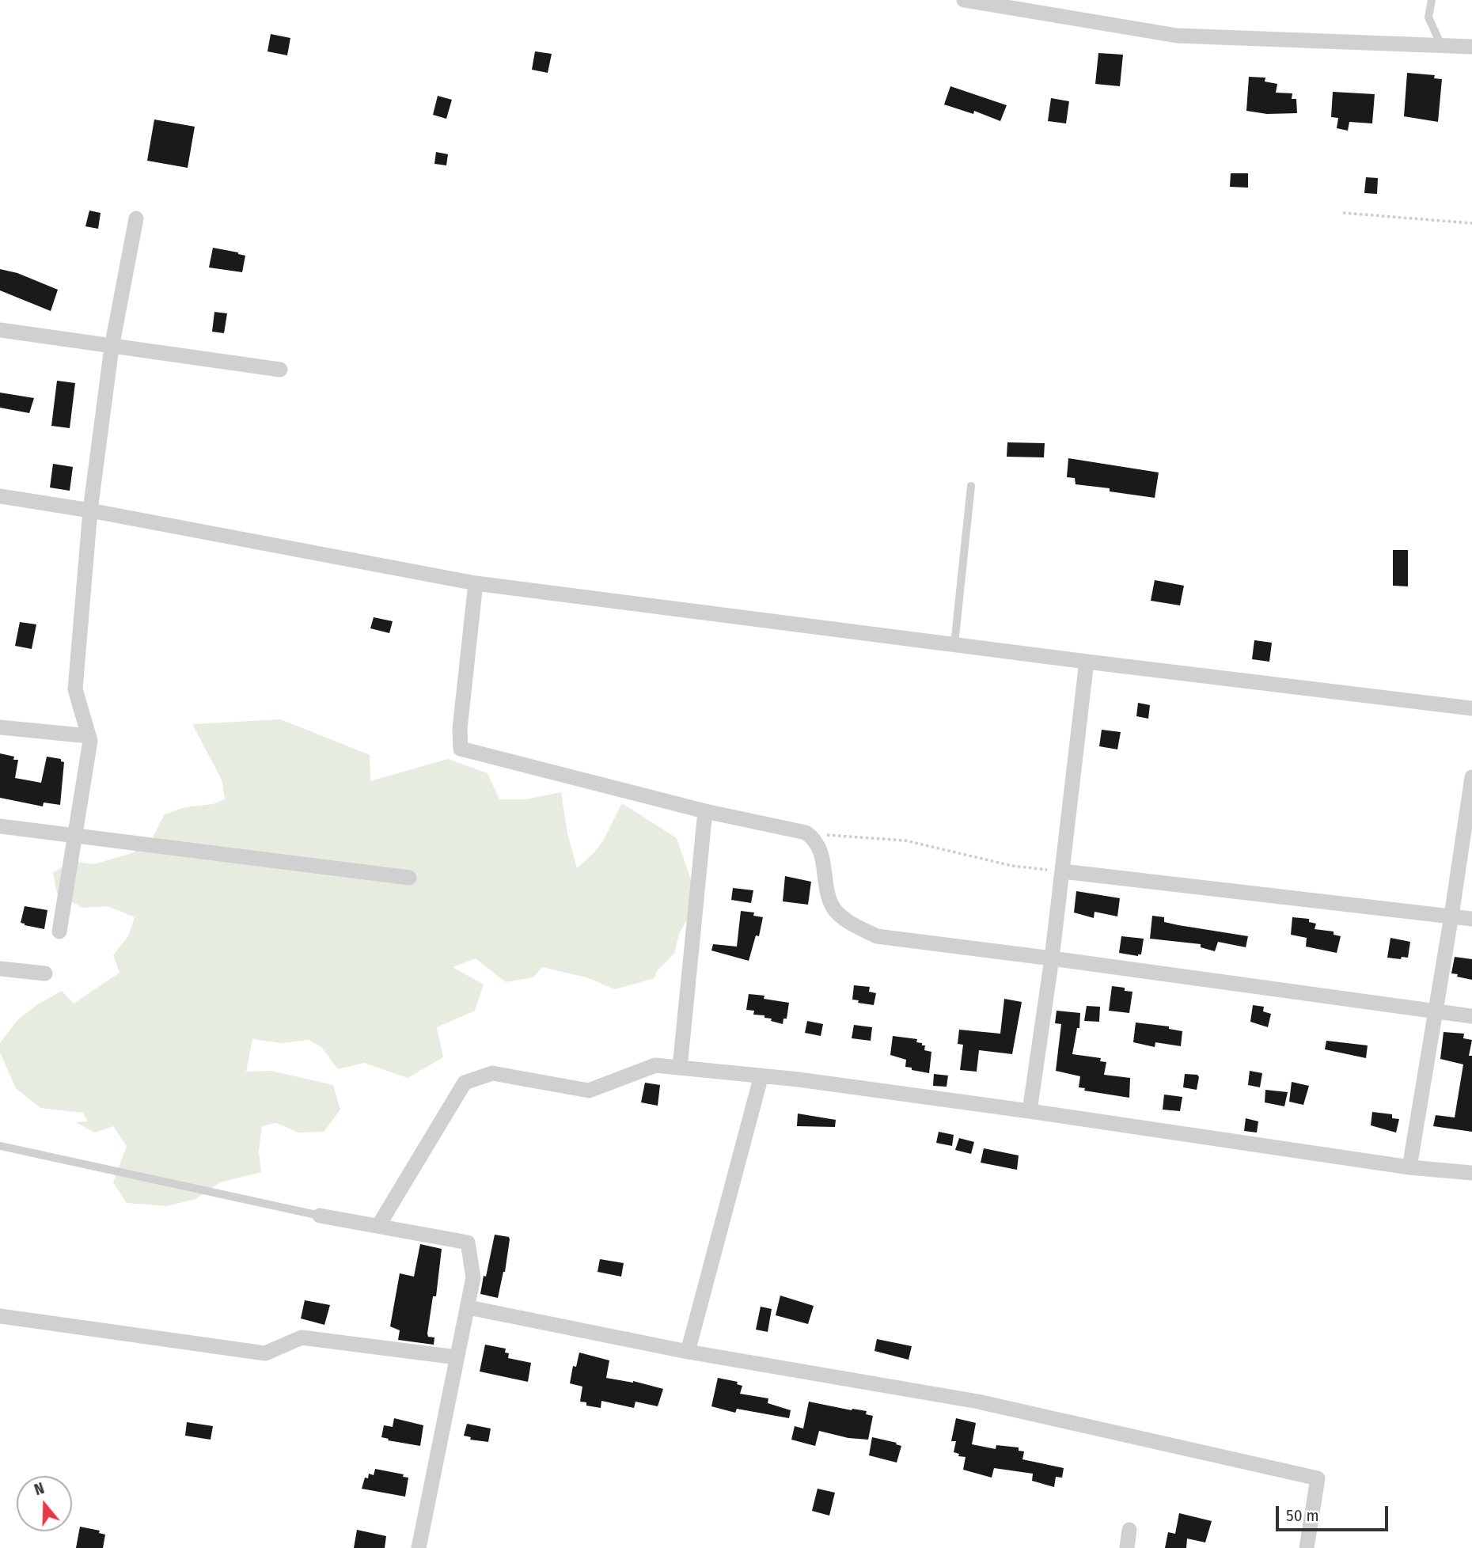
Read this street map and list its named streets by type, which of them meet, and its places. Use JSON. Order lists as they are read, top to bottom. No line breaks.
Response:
{"scale_bar":"50 m","north":"top"}
